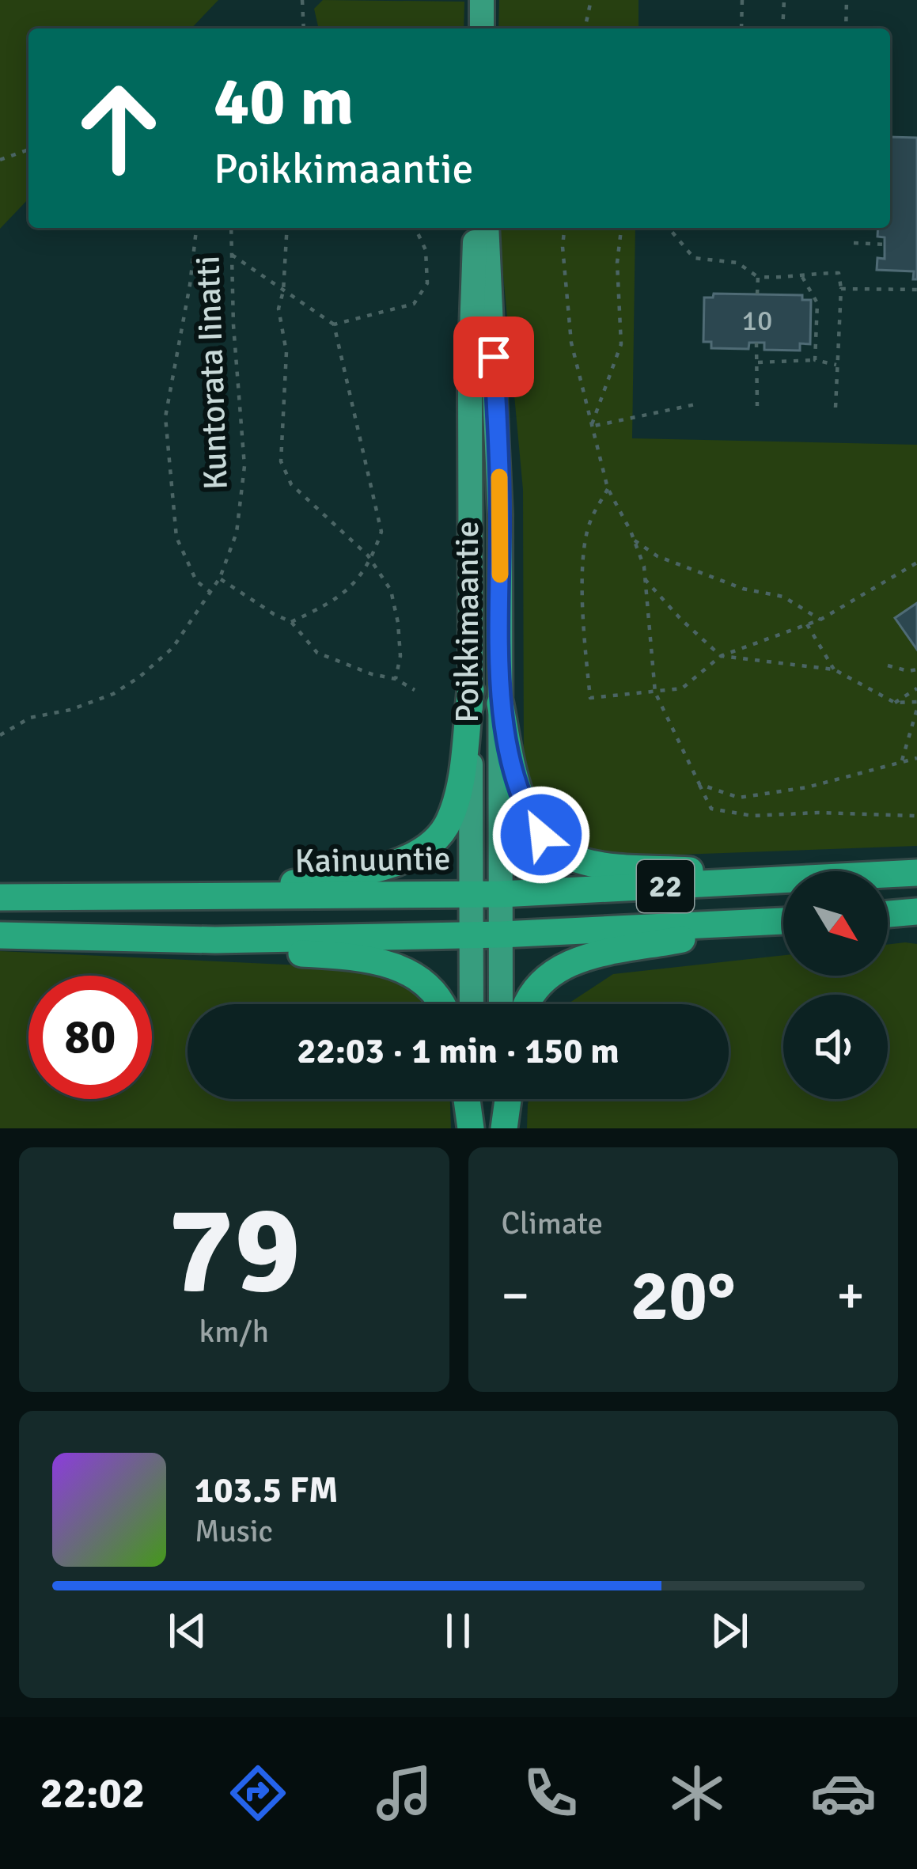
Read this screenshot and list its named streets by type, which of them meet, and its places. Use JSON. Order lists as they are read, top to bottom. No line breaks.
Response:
{"streets":{"highway":["Kainuuntie","22"],"main road":["Poikkimaantie"],"path":["Kuntorata Iinatti"]},"crossings":[["Poikkimaantie","Kainuuntie"],["Poikkimaantie","22"]],"house_numbers":["10"],"north":"bottom right","page":{"turn":["40 m","Poikkimaantie"],"limit":"80","trip":"22:03 · 1 min · 150 m","tile":[["79","km/h"],"Climate"],"heat":["−","20°","+"],"song":["103.5 FM","Music"],"tabs":"22:02"}}
